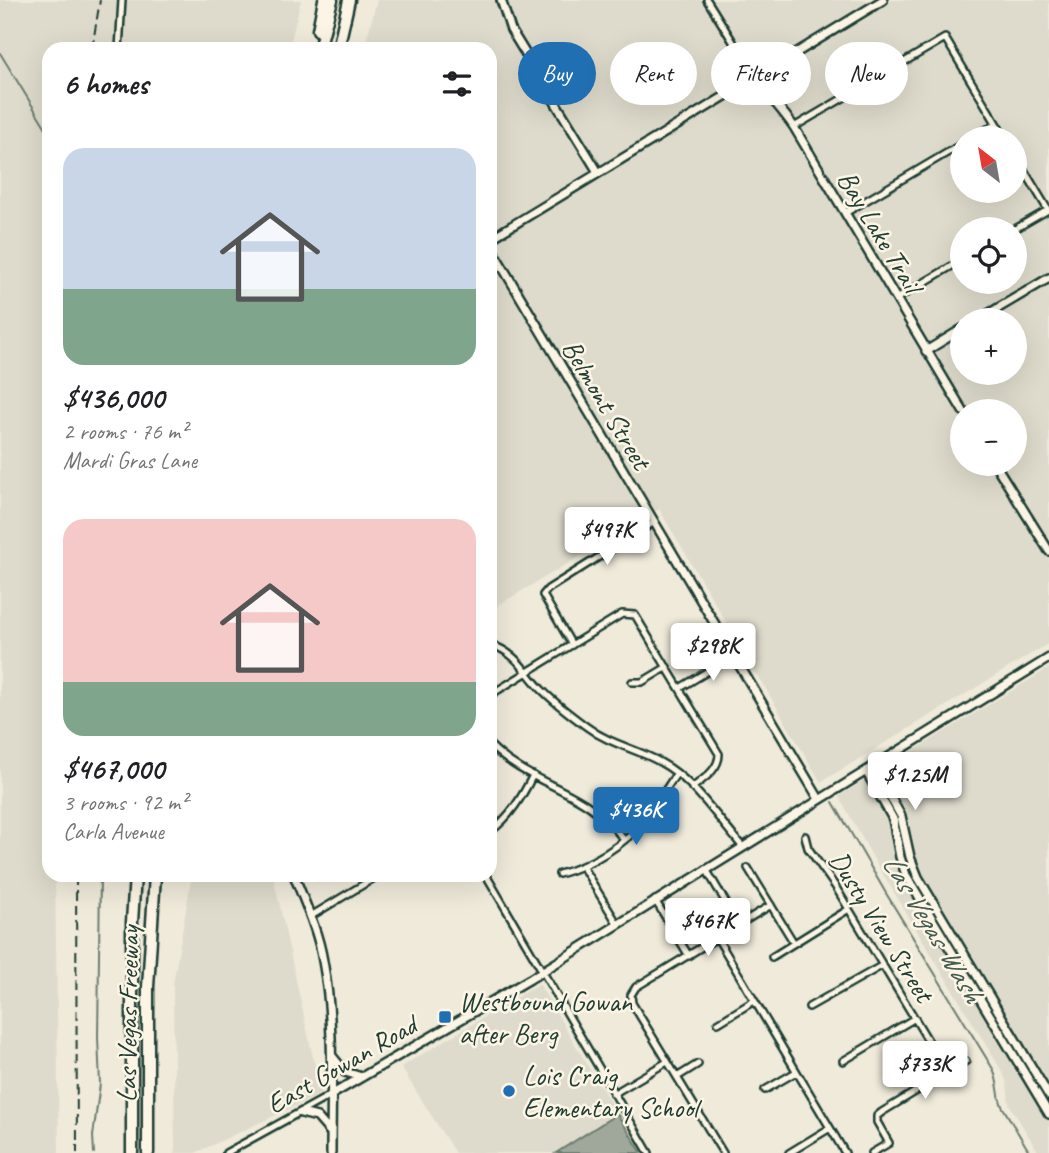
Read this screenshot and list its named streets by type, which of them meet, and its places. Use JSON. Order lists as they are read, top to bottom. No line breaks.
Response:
{"streets":{"highway":["Las Vegas Freeway"],"street":["Bay Lake Trail","Belmont Street","Dusty View Street","East Gowan Road"]},"crossings":[["Belmont Street","East Gowan Road"]],"water":["Las Vegas Wash"],"places":{"transit":["Westbound Gowan after Berg"],"other":["Lois Craig Elementary School"]},"north":"top left","page":{"chip":["Buy","Rent","Filters","New"],"heading":"6 homes","map_buttons":["+","−"],"list":[{"name":"$436,000","note":"2 rooms · 76 m² · Mardi Gras Lane"},{"name":"$467,000","note":"3 rooms · 92 m² · Carla Avenue"}],"price":["$497K","$298K","$1.25M","$436K","$467K","$733K"]}}
